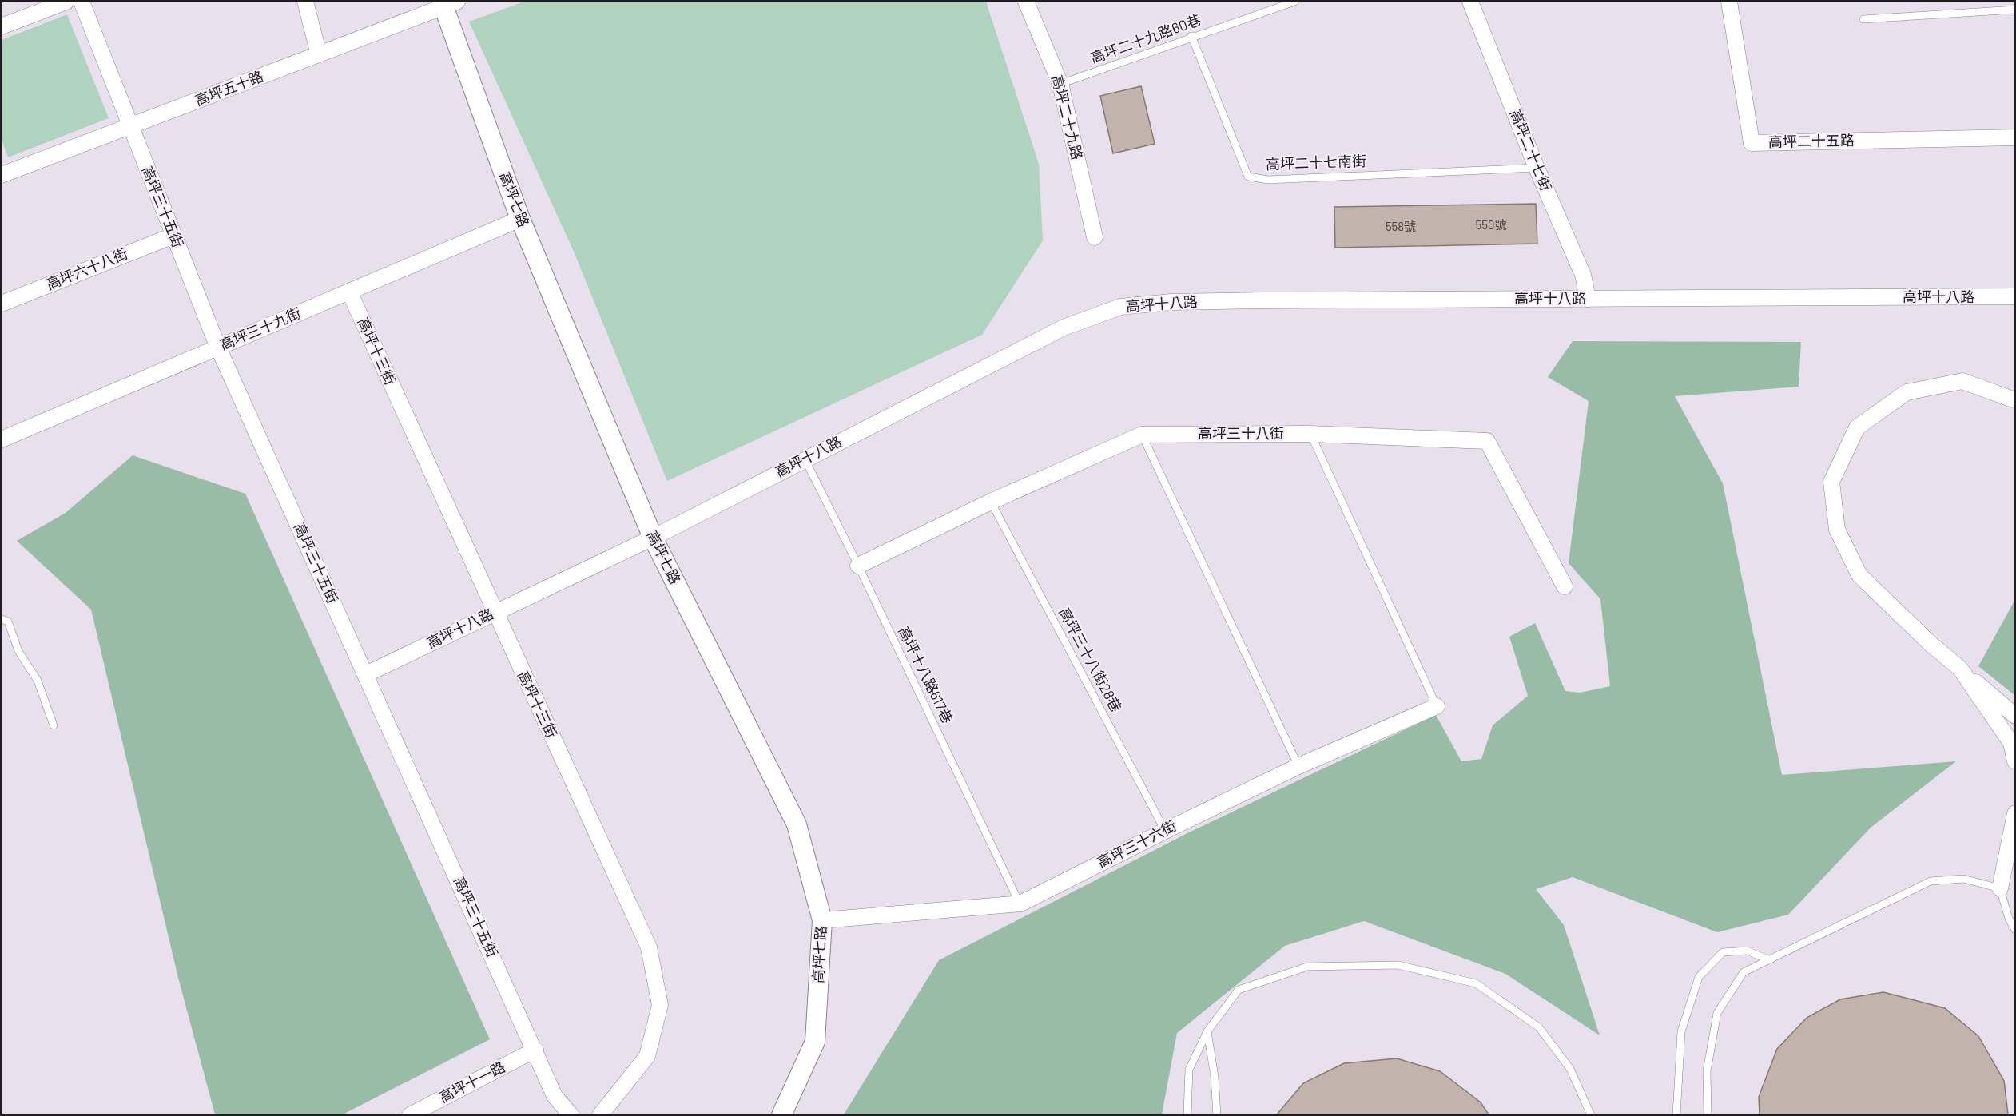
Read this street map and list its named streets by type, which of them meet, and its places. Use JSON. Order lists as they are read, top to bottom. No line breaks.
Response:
{"streets":{"street":["高坪五十路","高坪二十九路","高坪二十五路","高坪二十七街","高坪七路","高坪三十五街","高坪六十八街","高坪十八路","高坪三十九街","高坪十三街","高坪三十八街","高坪三十六街","高坪十一路"],"lane":["高坪二十九路60巷","高坪二十七南街","高坪三十八街28巷","高坪十八路617巷"]},"crossings":[["高坪二十九路60巷","高坪二十九路"],["高坪二十九路60巷","高坪二十七南街"],["高坪五十路","高坪七路"],["高坪五十路","高坪三十五街"],["高坪二十七街","高坪二十七南街"],["高坪二十七街","高坪十八路"],["高坪七路","高坪十八路"],["高坪七路","高坪三十九街"],["高坪七路","高坪三十六街"],["高坪三十五街","高坪六十八街"],["高坪三十五街","高坪十八路"],["高坪三十五街","高坪三十九街"],["高坪三十五街","高坪十一路"],["高坪十八路","高坪十三街"],["高坪十八路","高坪十八路617巷"],["高坪三十九街","高坪十三街"],["高坪三十八街","高坪三十八街28巷"],["高坪三十八街","高坪十八路617巷"],["高坪三十八街28巷","高坪三十六街"],["高坪十八路617巷","高坪三十六街"]],"house_numbers":["550號","558號"]}
